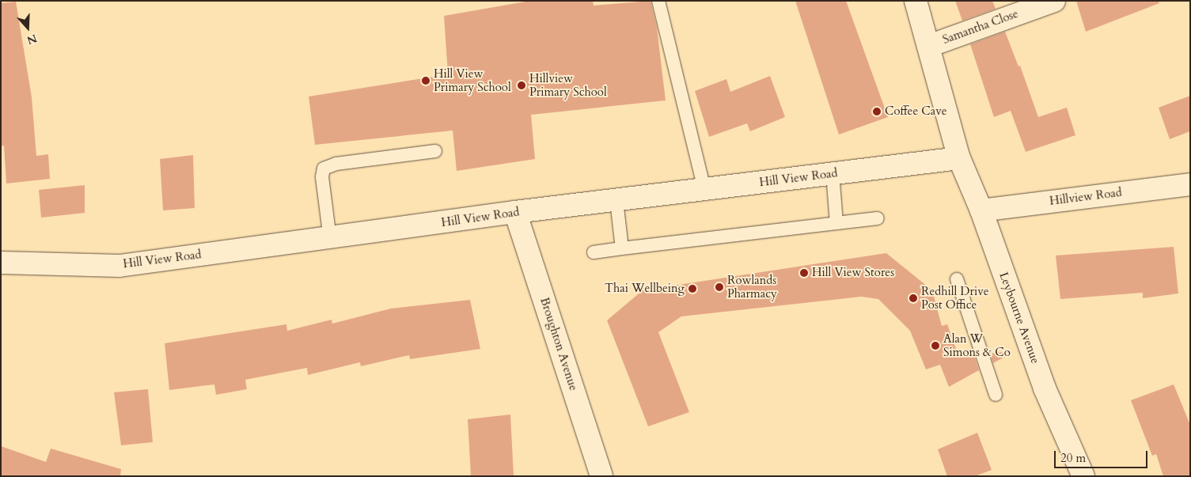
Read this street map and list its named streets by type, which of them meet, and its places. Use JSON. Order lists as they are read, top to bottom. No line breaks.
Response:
{"streets":{"street":["Samantha Close","Hill View Road","Hillview Road","Leybourne Avenue","Broughton Avenue"]},"crossings":[["Samantha Close","Leybourne Avenue"],["Hill View Road","Leybourne Avenue"],["Hill View Road","Broughton Avenue"],["Hillview Road","Leybourne Avenue"]],"places":["Hill View Primary School","Hillview Primary School","Coffee Cave","Hill View Stores","Rowlands Pharmacy","Thai Wellbeing","Redhill Drive Post Office","Alan W Simons & Co"],"scale_bar":"20 m","north":"bottom"}
